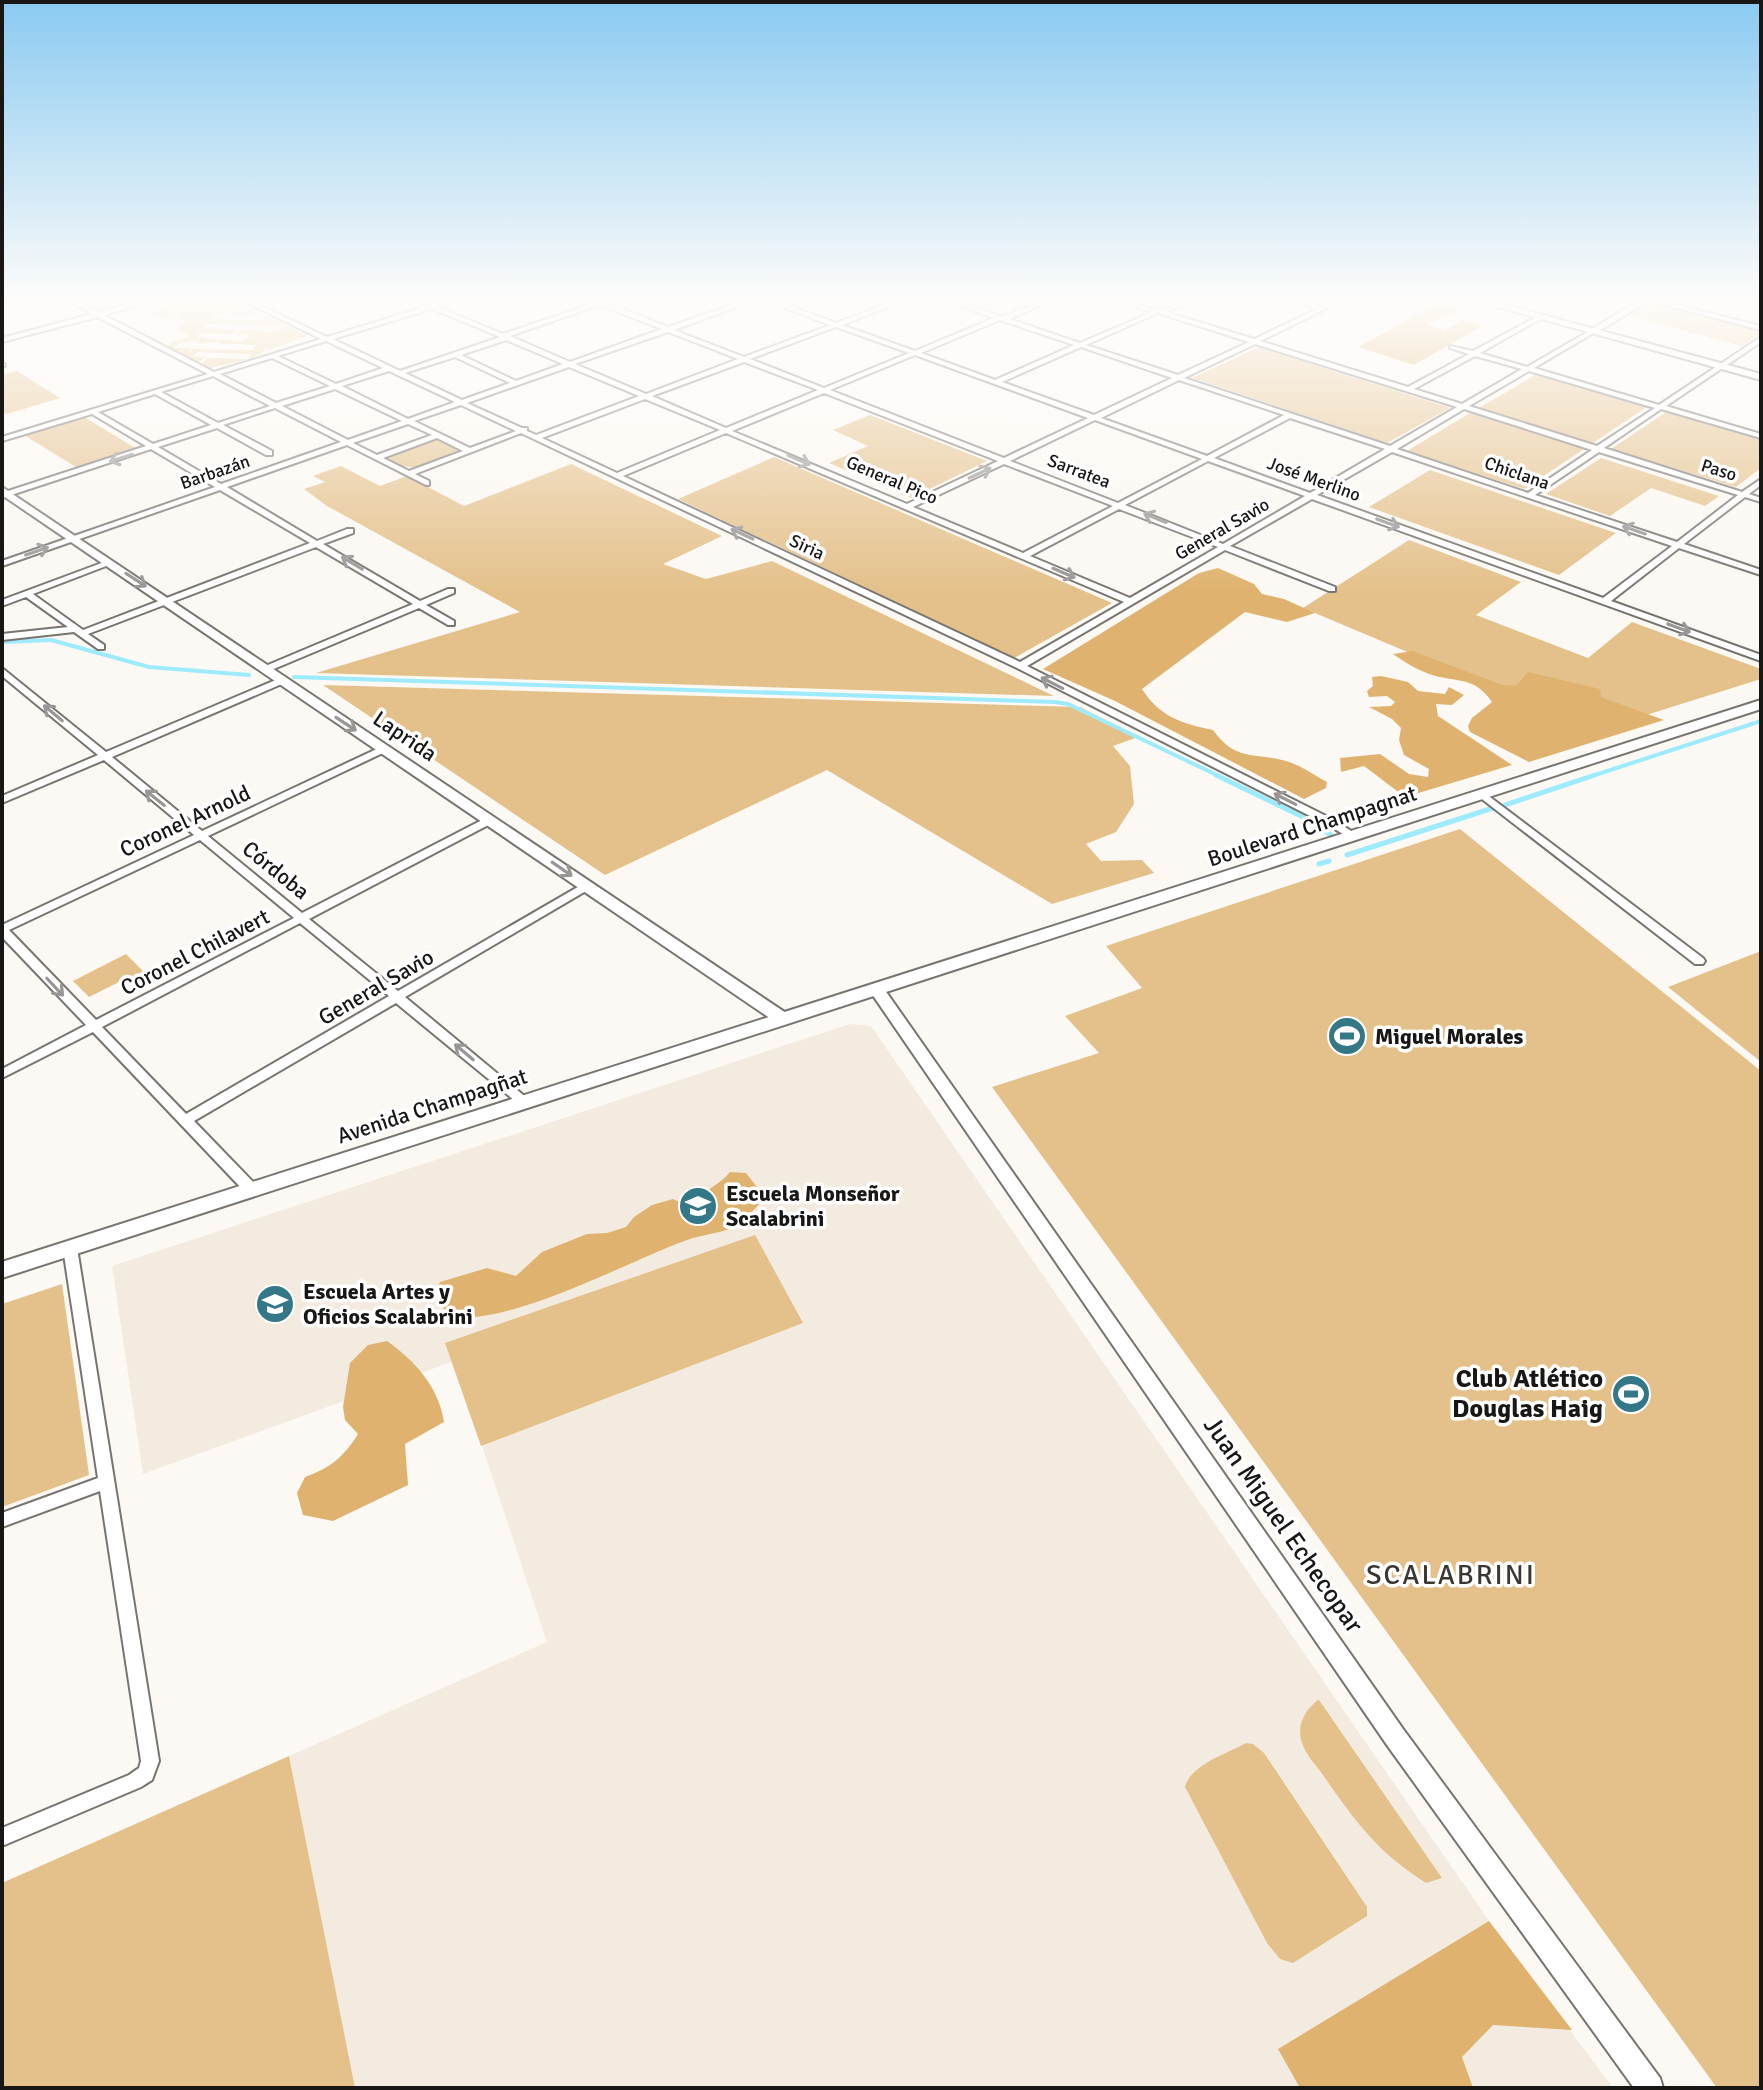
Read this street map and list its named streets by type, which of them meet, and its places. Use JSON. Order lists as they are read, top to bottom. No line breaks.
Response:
{"streets":{"main road":["Boulevard Champagnat","Avenida Champagñat"],"street":["Paso","Sarratea","Barbazán","Chiclana","José Merlino","General Pico","General Savio","Siria","Laprida","Coronel Arnold","Córdoba","Coronel Chilavert","Juan Miguel Echecopar"]},"crossings":[["Paso","General Savio"],["Sarratea","General Savio"],["Barbazán","Siria"],["Barbazán","Laprida"],["Chiclana","General Savio"],["José Merlino","General Savio"],["General Pico","General Savio"],["General Savio","Siria"],["General Savio","Laprida"],["General Savio","Córdoba"],["Siria","Boulevard Champagnat"],["Laprida","Coronel Arnold"],["Laprida","Coronel Chilavert"],["Laprida","Avenida Champagñat"],["Coronel Arnold","Córdoba"],["Boulevard Champagnat","Avenida Champagñat"],["Boulevard Champagnat","Juan Miguel Echecopar"],["Córdoba","Coronel Chilavert"],["Córdoba","Avenida Champagñat"],["Avenida Champagñat","Juan Miguel Echecopar"]],"one_way":["José Merlino","General Pico","Siria","Córdoba"],"districts":["SCALABRINI"],"places":{"sports":["Miguel Morales","Club Atlético Douglas Haig"],"school or university":["Escuela Monseñor Scalabrini","Escuela Artes y Oficios Scalabrini"]}}
